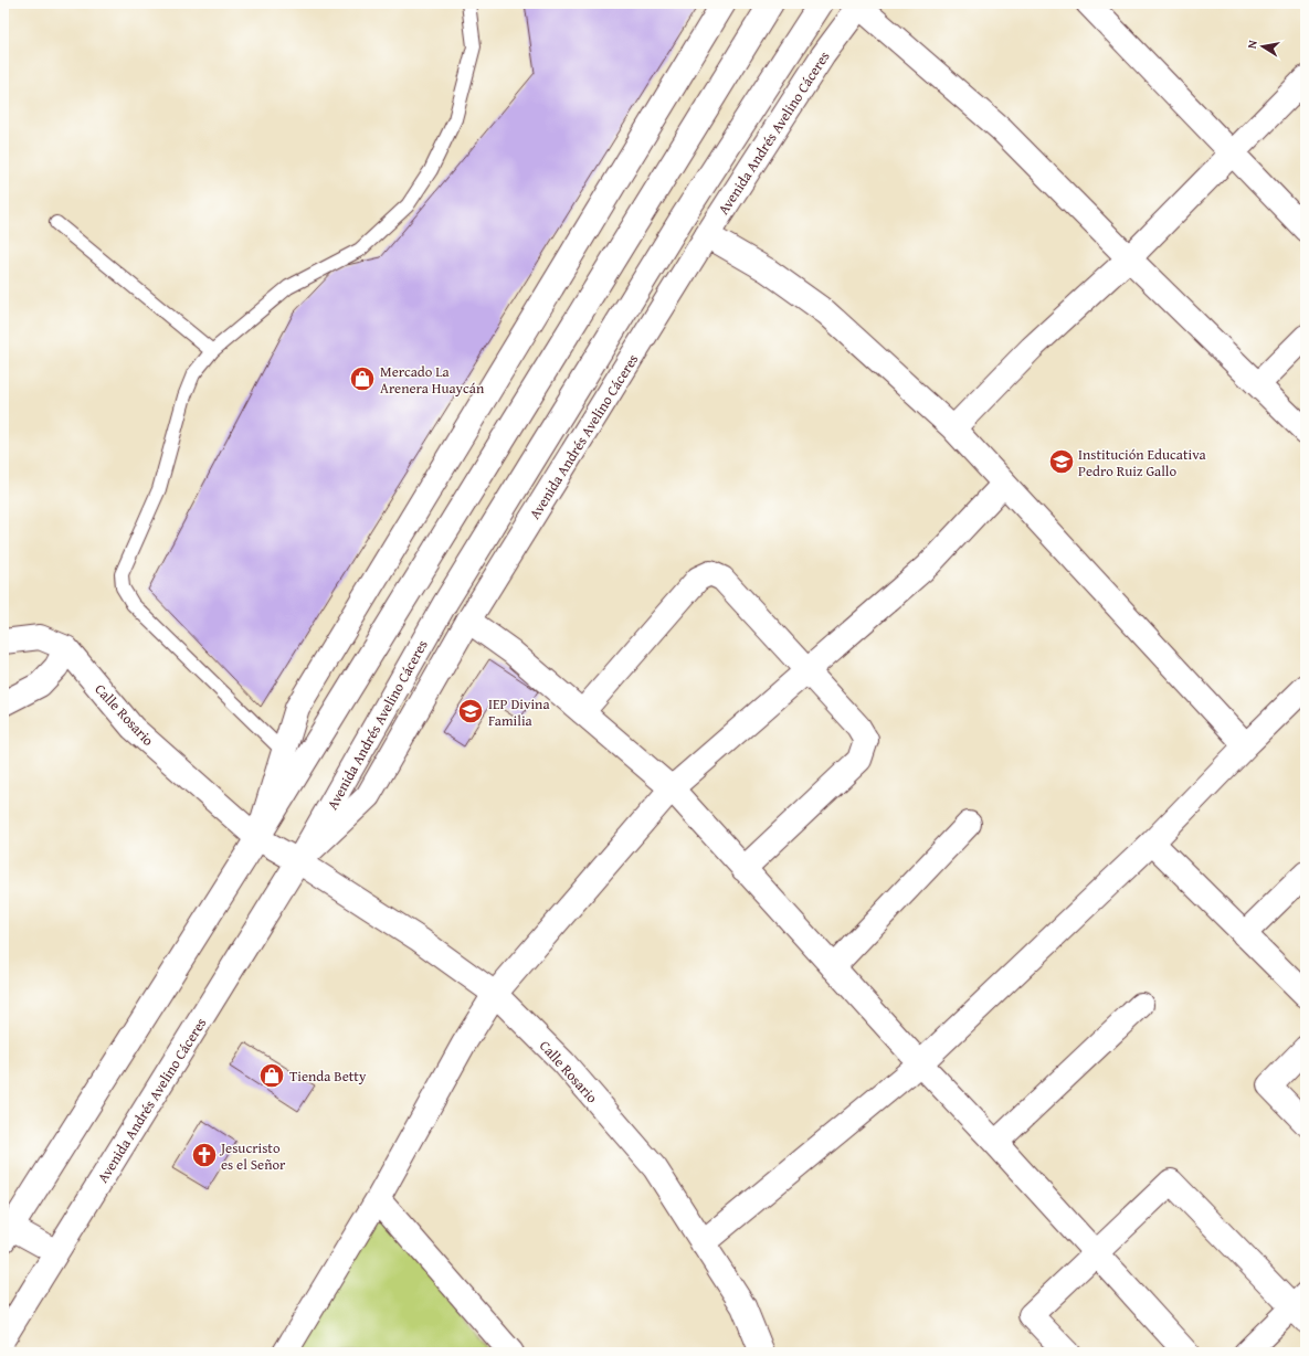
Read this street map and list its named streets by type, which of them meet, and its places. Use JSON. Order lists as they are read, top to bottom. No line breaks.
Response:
{"streets":{"street":["Avenida Andrés Avelino Cáceres","Calle Rosario"]},"crossings":[["Avenida Andrés Avelino Cáceres","Calle Rosario"]],"places":{"shop":["Mercado La Arenera Huaycán","Tienda Betty"],"school or university":["Institución Educativa Pedro Ruiz Gallo","IEP Divina Familia"],"church":["Jesucristo es el Señor"]},"north":"left"}
